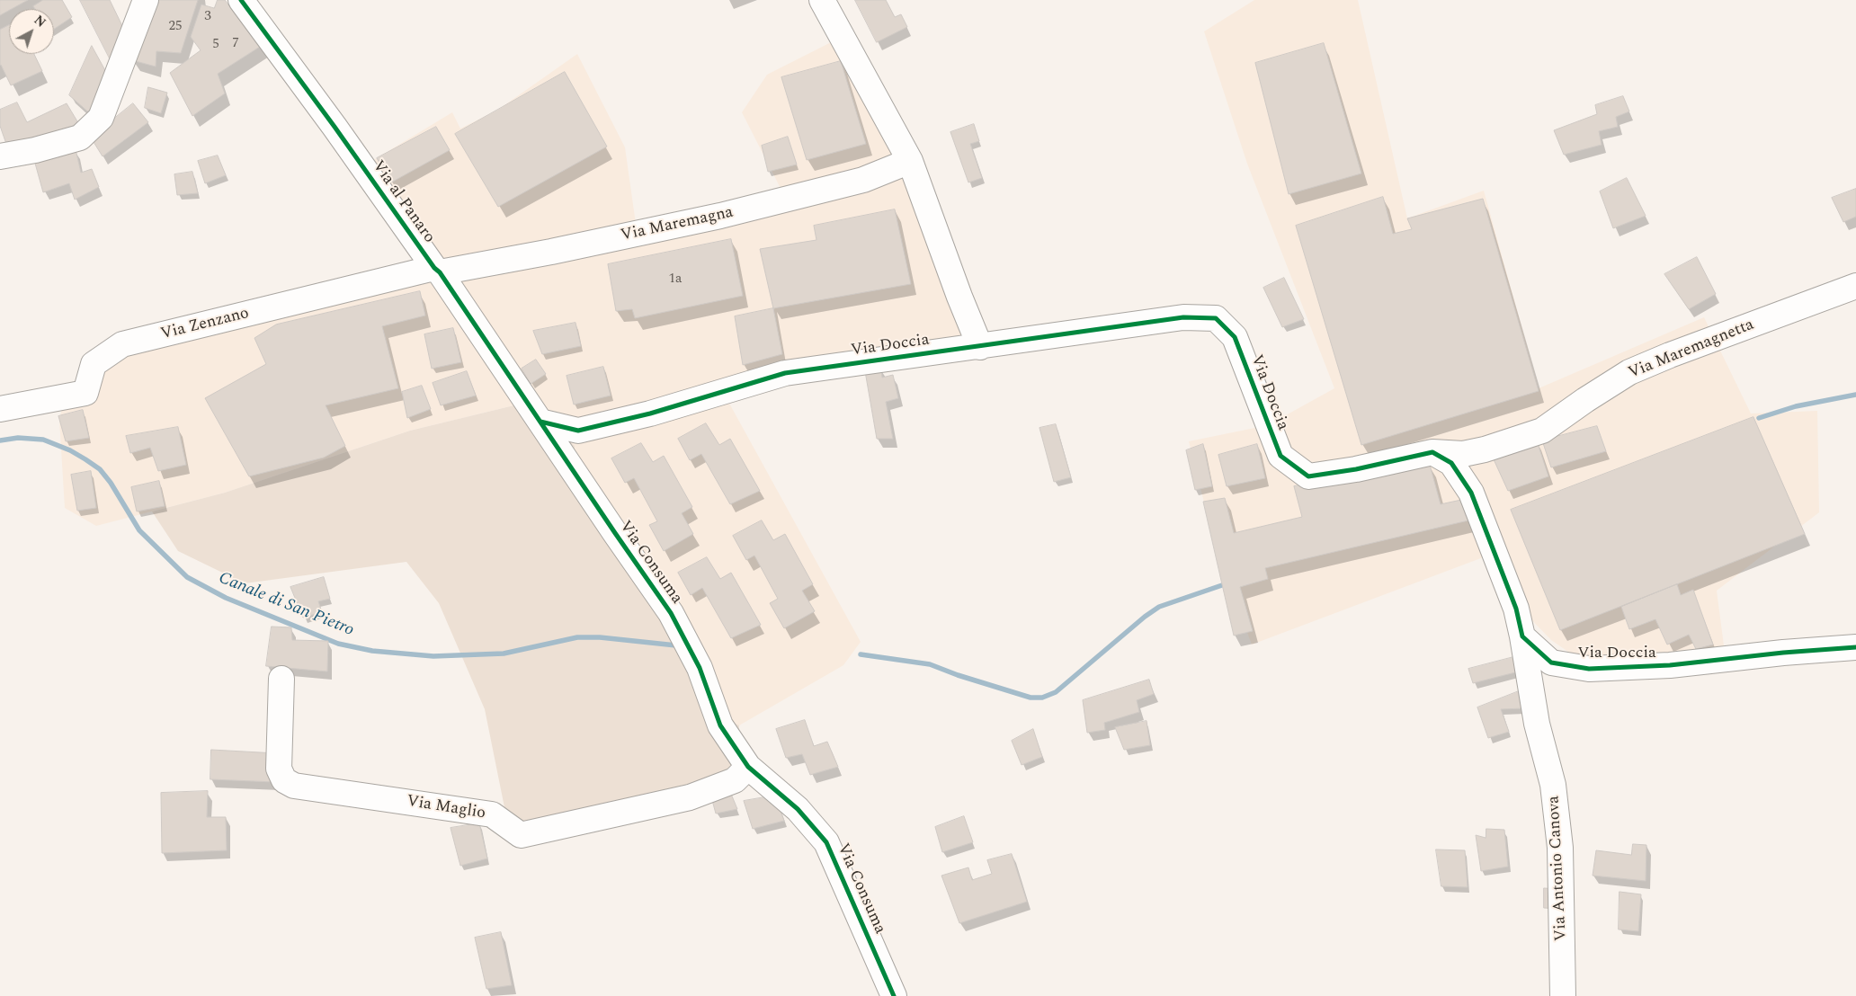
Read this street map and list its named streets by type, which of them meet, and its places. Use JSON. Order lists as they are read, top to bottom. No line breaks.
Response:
{"streets":{"street":["Via al Panaro","Via Maremagna","Via Zenzano","Via Doccia","Via Maremagnetta","Via Consuma","Via Maglio","Via Antonio Canova"]},"crossings":[["Via al Panaro","Via Maremagna"],["Via al Panaro","Via Zenzano"],["Via al Panaro","Via Doccia"],["Via al Panaro","Via Consuma"],["Via Maremagna","Via Zenzano"],["Via Doccia","Via Maremagnetta"],["Via Doccia","Via Consuma"],["Via Doccia","Via Antonio Canova"],["Via Consuma","Via Maglio"]],"water":["Canale di San Pietro"],"house_numbers":["3","25","7","5","1a"],"north":"top right"}
